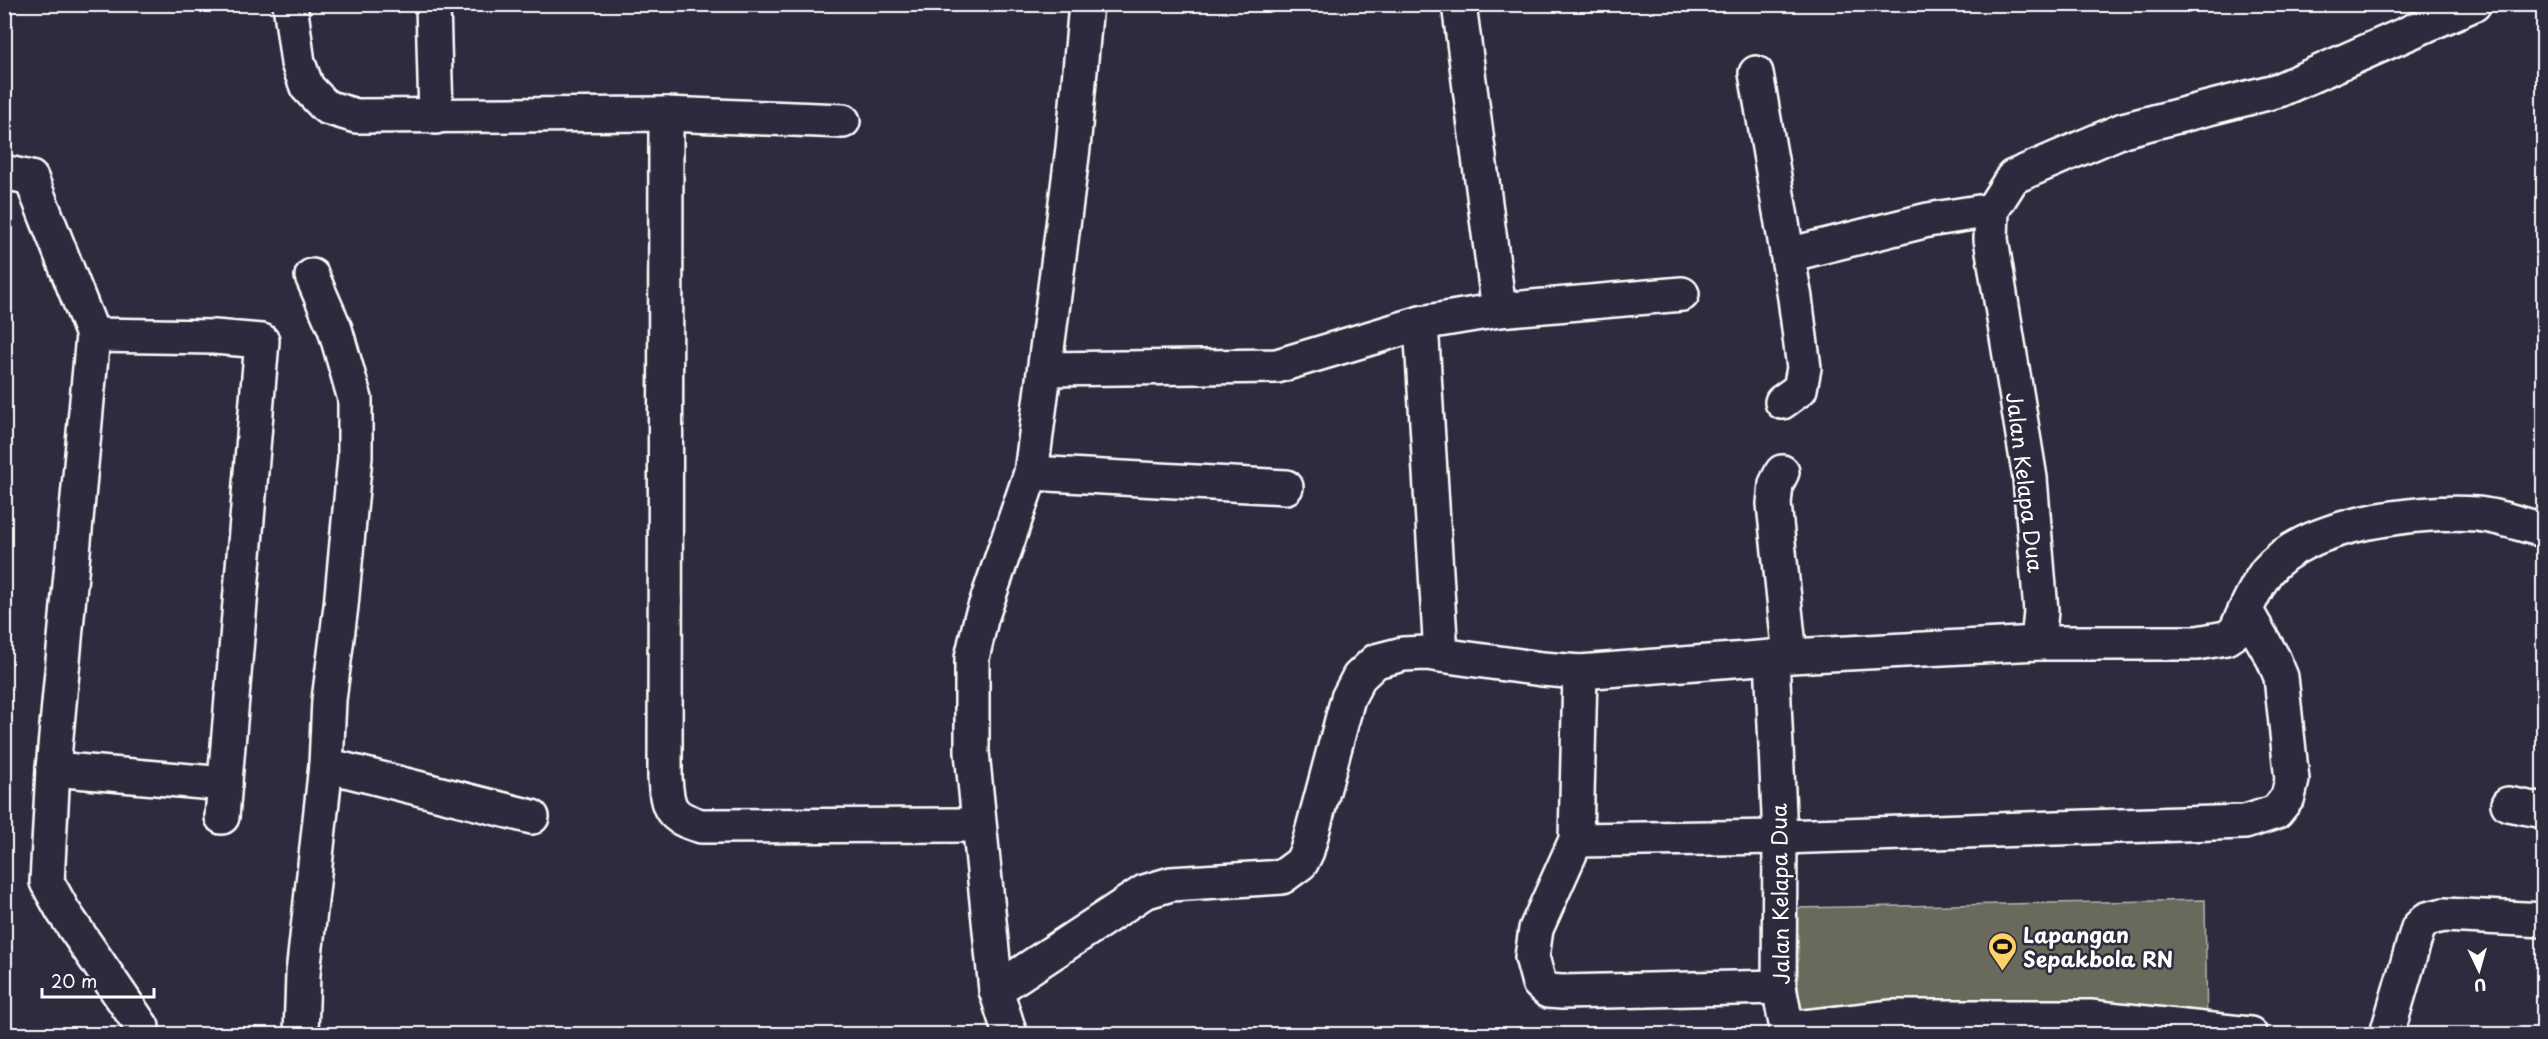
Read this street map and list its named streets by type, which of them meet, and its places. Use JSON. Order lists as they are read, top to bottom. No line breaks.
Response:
{"streets":{"street":["Jalan Kelapa Dua"]},"places":{"sports":["Lapangan Sepakbola RN"]},"scale_bar":"20 m","north":"bottom"}
